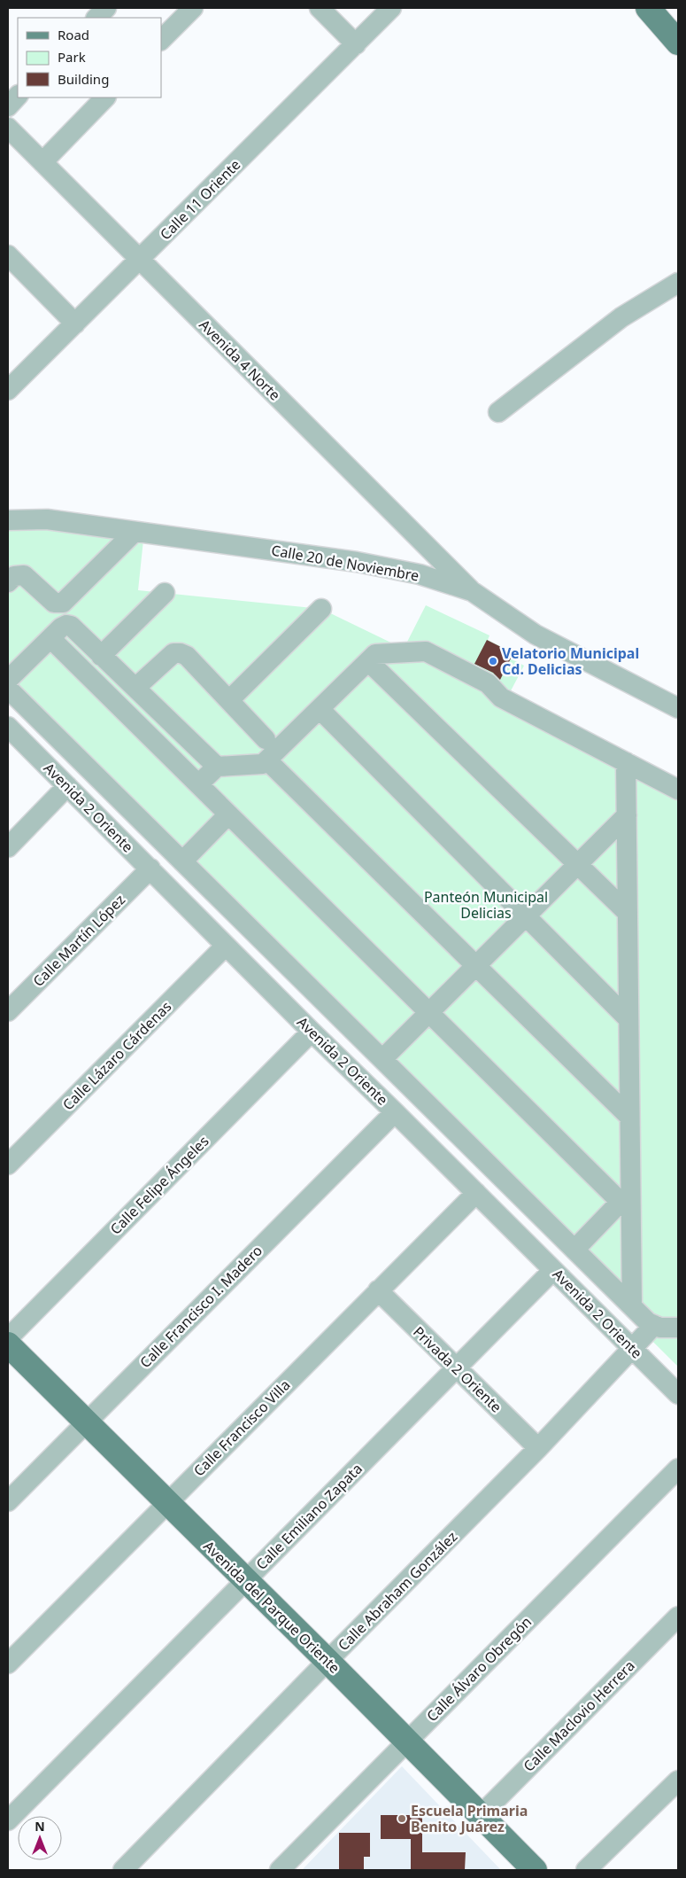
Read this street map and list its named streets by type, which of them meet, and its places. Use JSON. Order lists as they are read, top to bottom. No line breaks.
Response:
{"streets":{"main road":["Avenida del Parque Oriente"],"street":["Calle 11 Oriente","Avenida 4 Norte","Calle 20 de Noviembre","Avenida 2 Oriente","Calle Martín López","Calle Lázaro Cárdenas","Calle Felipe Ángeles","Calle Francisco I. Madero","Privada 2 Oriente","Calle Francisco Villa","Calle Emiliano Zapata","Calle Abraham González","Calle Álvaro Obregón","Calle Maclovio Herrera"]},"crossings":[["Calle 11 Oriente","Avenida 4 Norte"],["Avenida 4 Norte","Calle 20 de Noviembre"],["Avenida 2 Oriente","Calle Martín López"],["Avenida 2 Oriente","Calle Lázaro Cárdenas"],["Avenida 2 Oriente","Calle Felipe Ángeles"],["Avenida 2 Oriente","Calle Francisco I. Madero"],["Avenida 2 Oriente","Calle Francisco Villa"],["Avenida 2 Oriente","Calle Emiliano Zapata"],["Avenida 2 Oriente","Calle Abraham González"],["Calle Francisco I. Madero","Avenida del Parque Oriente"],["Privada 2 Oriente","Calle Francisco Villa"],["Privada 2 Oriente","Calle Emiliano Zapata"],["Privada 2 Oriente","Calle Abraham González"],["Calle Francisco Villa","Avenida del Parque Oriente"],["Calle Emiliano Zapata","Avenida del Parque Oriente"],["Calle Abraham González","Avenida del Parque Oriente"],["Avenida del Parque Oriente","Calle Álvaro Obregón"],["Avenida del Parque Oriente","Calle Maclovio Herrera"]],"parks":["Panteón Municipal Delicias"],"places":["Velatorio Municipal Cd. Delicias","Escuela Primaria Benito Juárez"],"legend":["Road","Park","Building"],"north":"top"}
